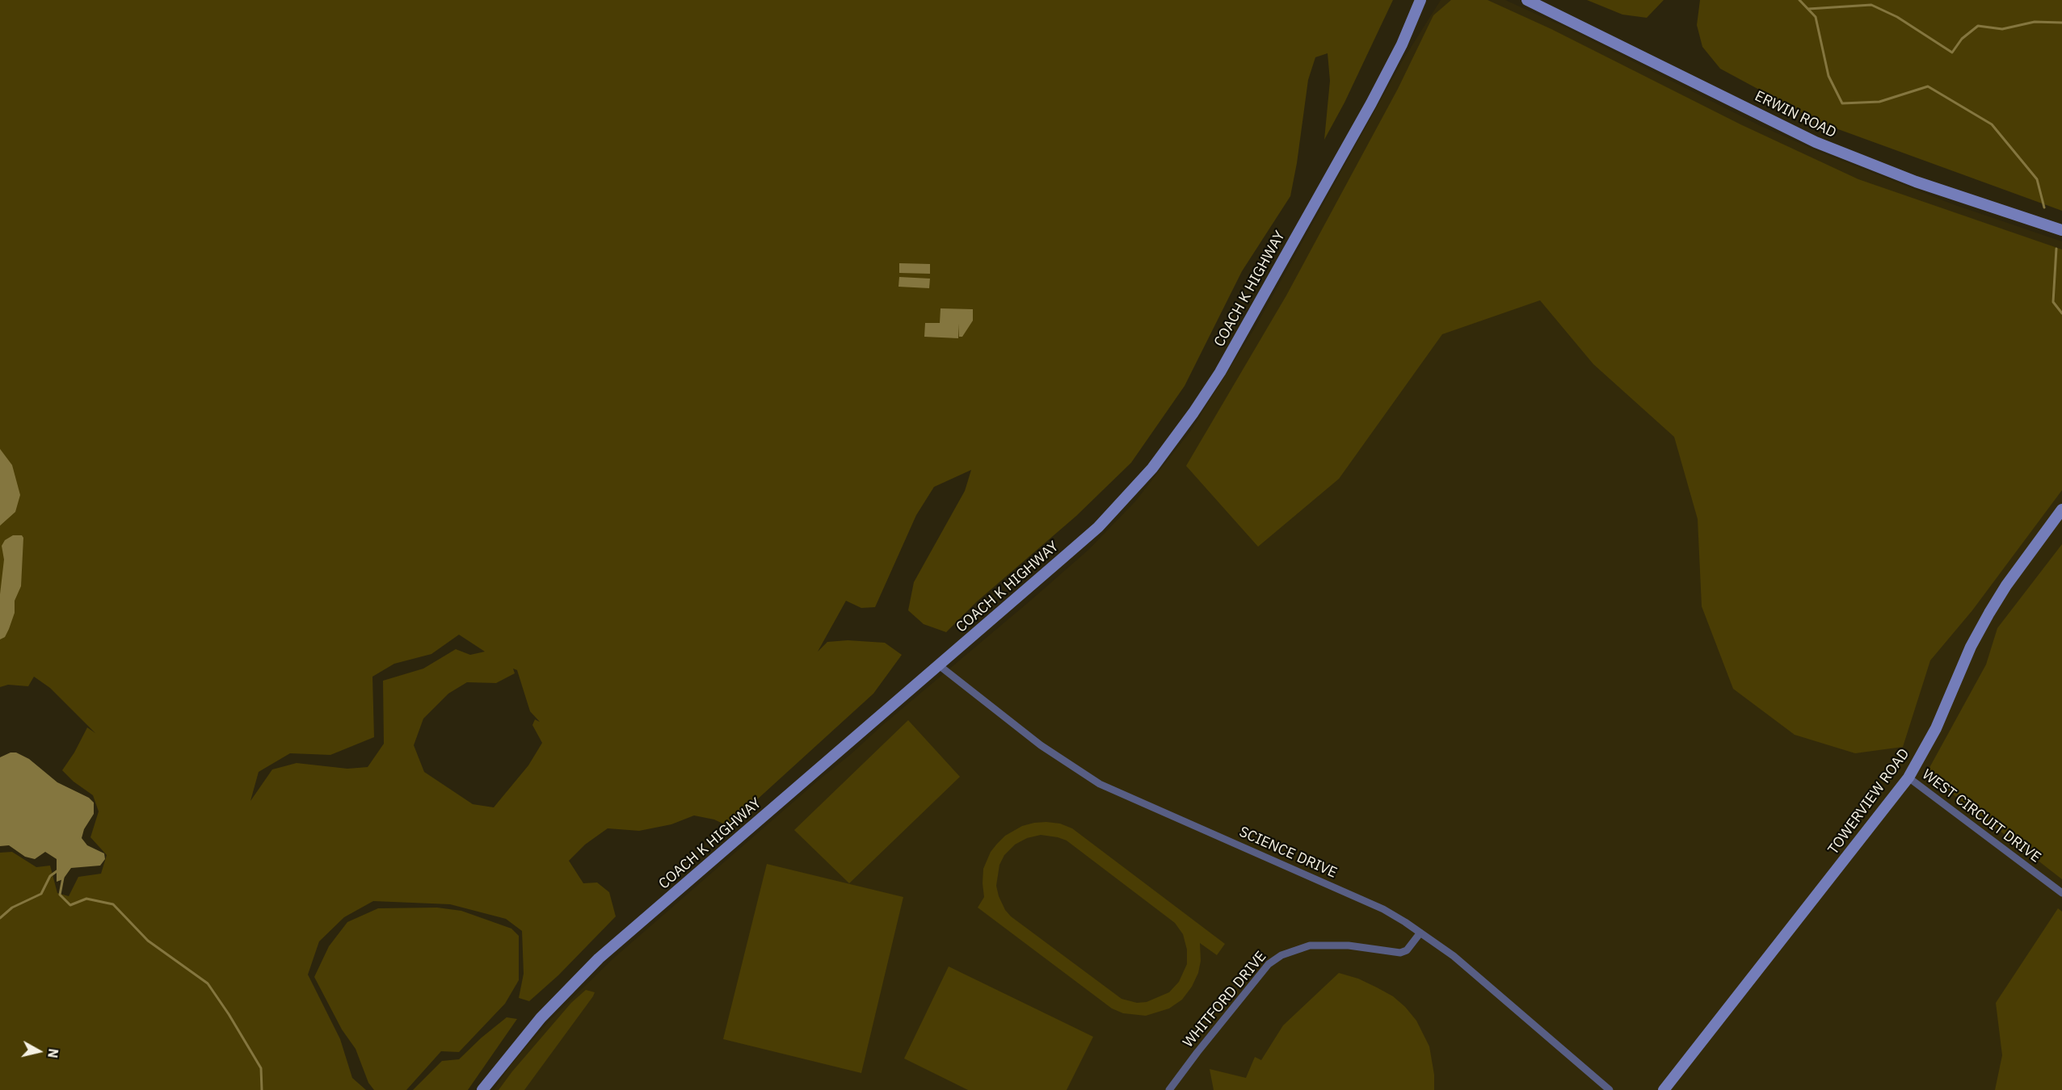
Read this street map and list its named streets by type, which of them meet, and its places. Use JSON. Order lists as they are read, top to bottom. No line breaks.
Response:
{"streets":{"main road":["ERWIN ROAD","COACH K HIGHWAY","TOWERVIEW ROAD"],"street":["WEST CIRCUIT DRIVE","SCIENCE DRIVE","WHITFORD DRIVE"]},"crossings":[["COACH K HIGHWAY","SCIENCE DRIVE"],["TOWERVIEW ROAD","WEST CIRCUIT DRIVE"],["SCIENCE DRIVE","WHITFORD DRIVE"]],"north":"right"}
